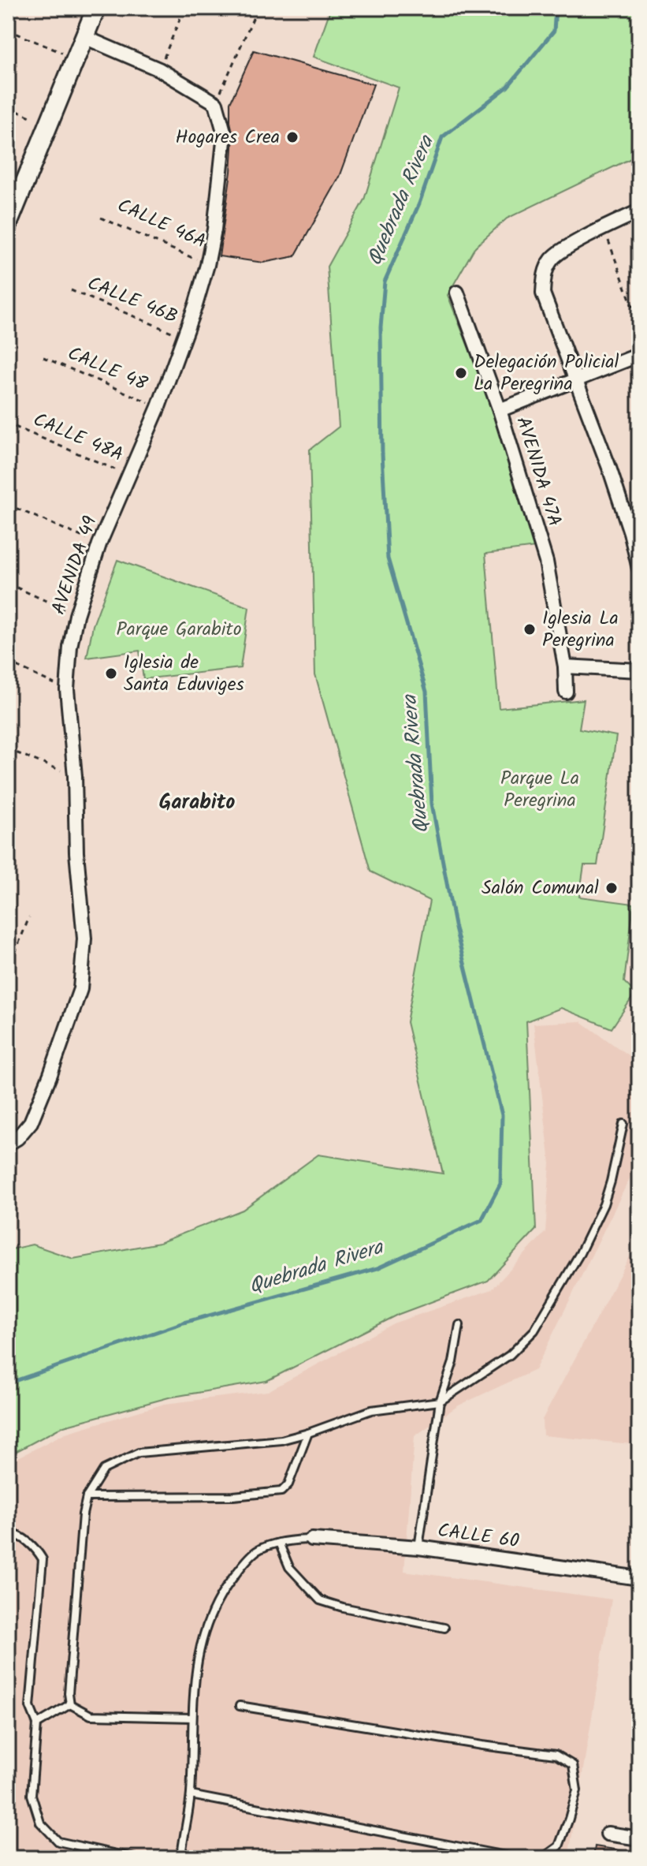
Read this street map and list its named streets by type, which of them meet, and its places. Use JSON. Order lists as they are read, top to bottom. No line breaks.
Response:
{"streets":{"street":["AVENIDA 47A","AVENIDA 49","CALLE 60"],"path":["CALLE 46A","CALLE 46B","CALLE 48","CALLE 48A"]},"crossings":[["CALLE 46A","AVENIDA 49"],["CALLE 46B","AVENIDA 49"],["CALLE 48","AVENIDA 49"],["CALLE 48A","AVENIDA 49"]],"districts":["Garabito"],"water":["Quebrada Rivera"],"parks":["Parque Garabito","Parque La Peregrina"],"places":["Hogares Crea","Delegación Policial La Peregrina","Iglesia La Peregrina","Iglesia de Santa Eduviges","Salón Comunal"]}
